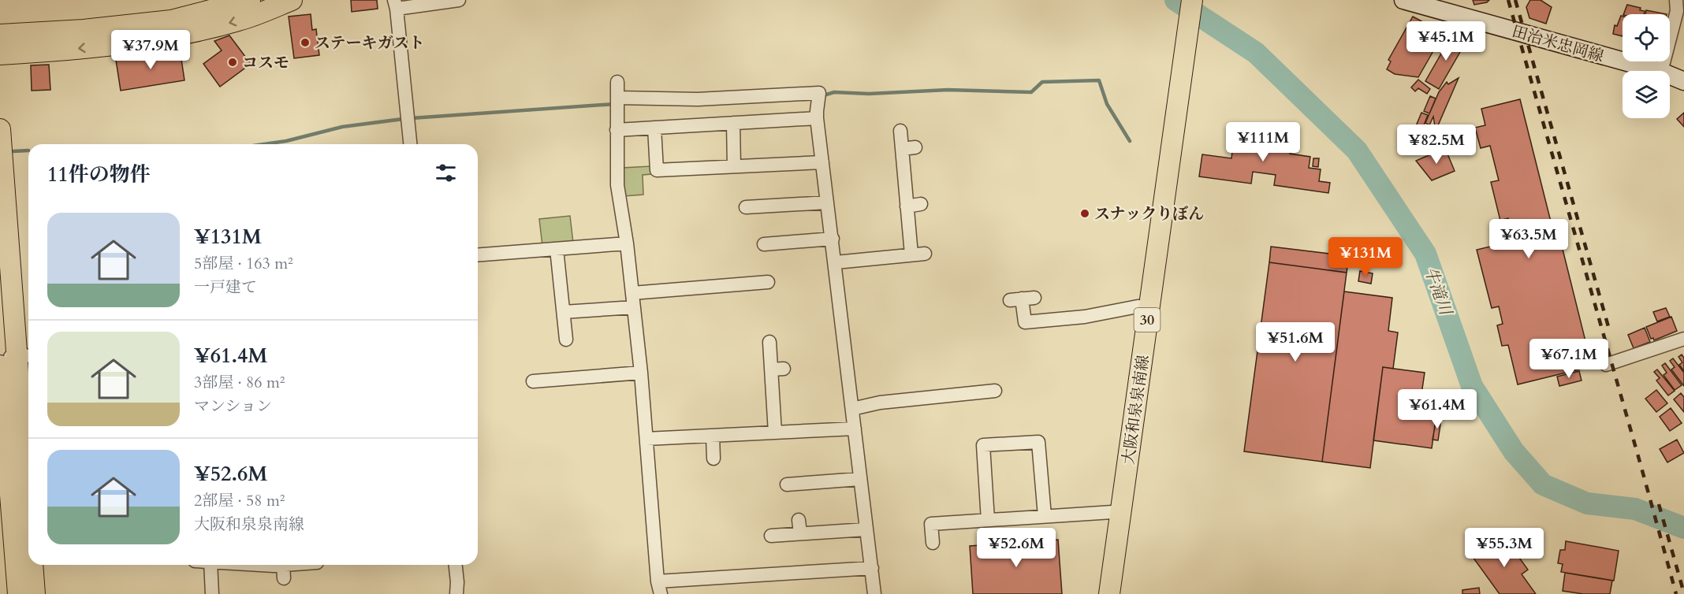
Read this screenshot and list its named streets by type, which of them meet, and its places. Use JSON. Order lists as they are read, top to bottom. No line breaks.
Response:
{"streets":{"main road":["田治米忠岡線","30","大阪和泉泉南線"]},"water":["牛滝川"],"places":["ステーキガスト","コスモ","スナックりぼん"],"page":{"price":["¥45.1M","¥37.9M","¥111M","¥82.5M","¥63.5M","¥131M","¥51.6M","¥67.1M","¥61.4M","¥52.6M","¥55.3M"],"heading":"11件の物件","list":[{"name":"¥131M","note":"5部屋 · 163 m² · 一戸建て"},{"name":"¥61.4M","note":"3部屋 · 86 m² · マンション"},{"name":"¥52.6M","note":"2部屋 · 58 m² · 大阪和泉泉南線"}]}}
